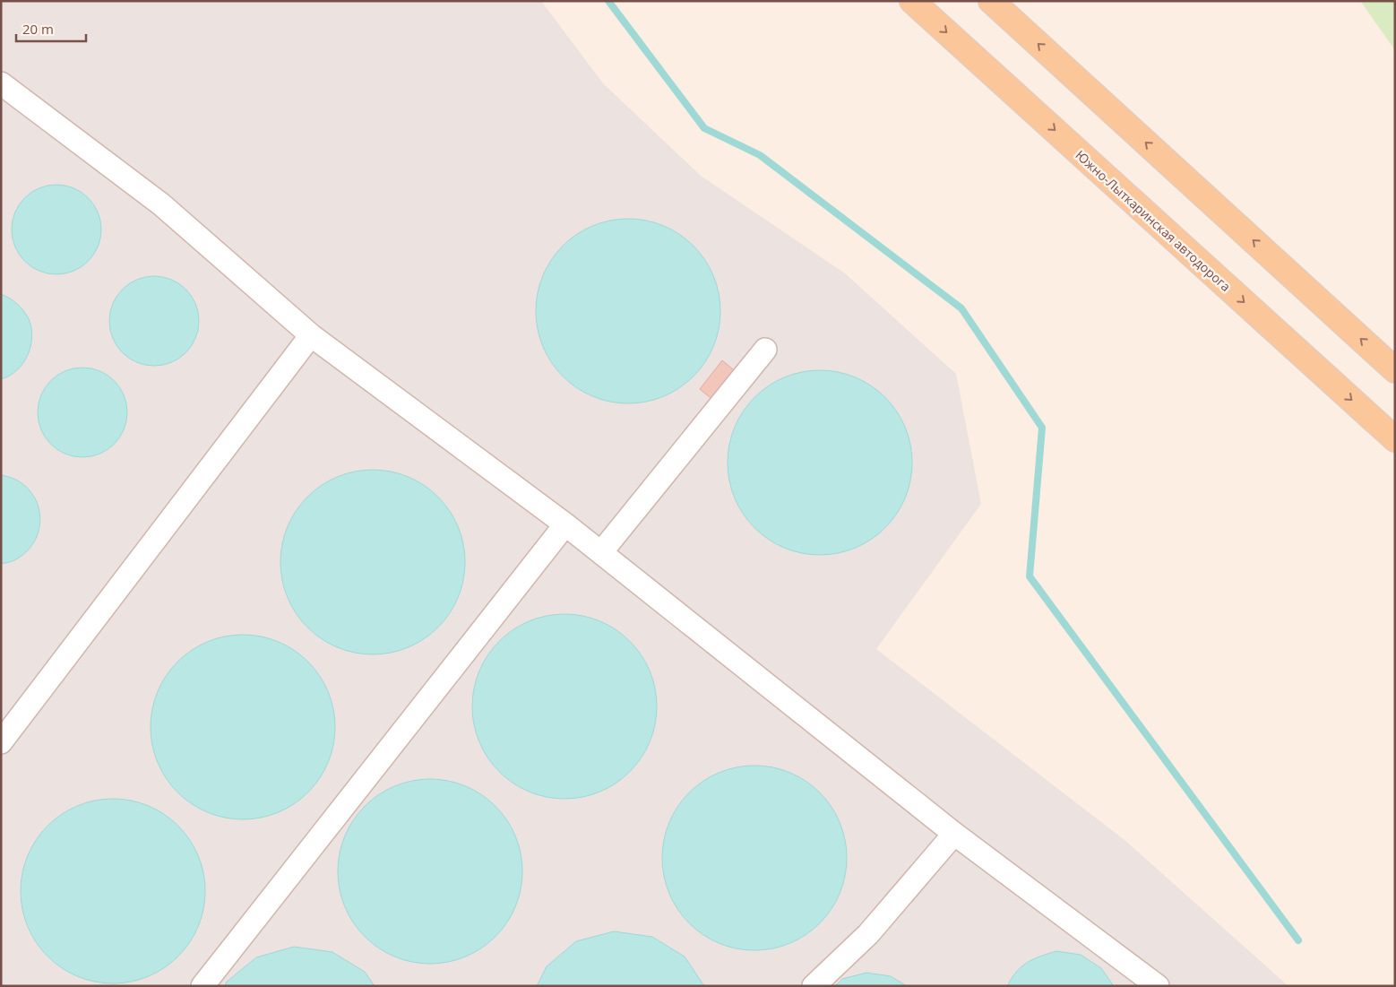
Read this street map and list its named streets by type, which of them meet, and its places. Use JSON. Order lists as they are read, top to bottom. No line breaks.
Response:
{"streets":{"main road":["Южно-Лыткаринская автодорога"]},"scale_bar":"20 m"}
